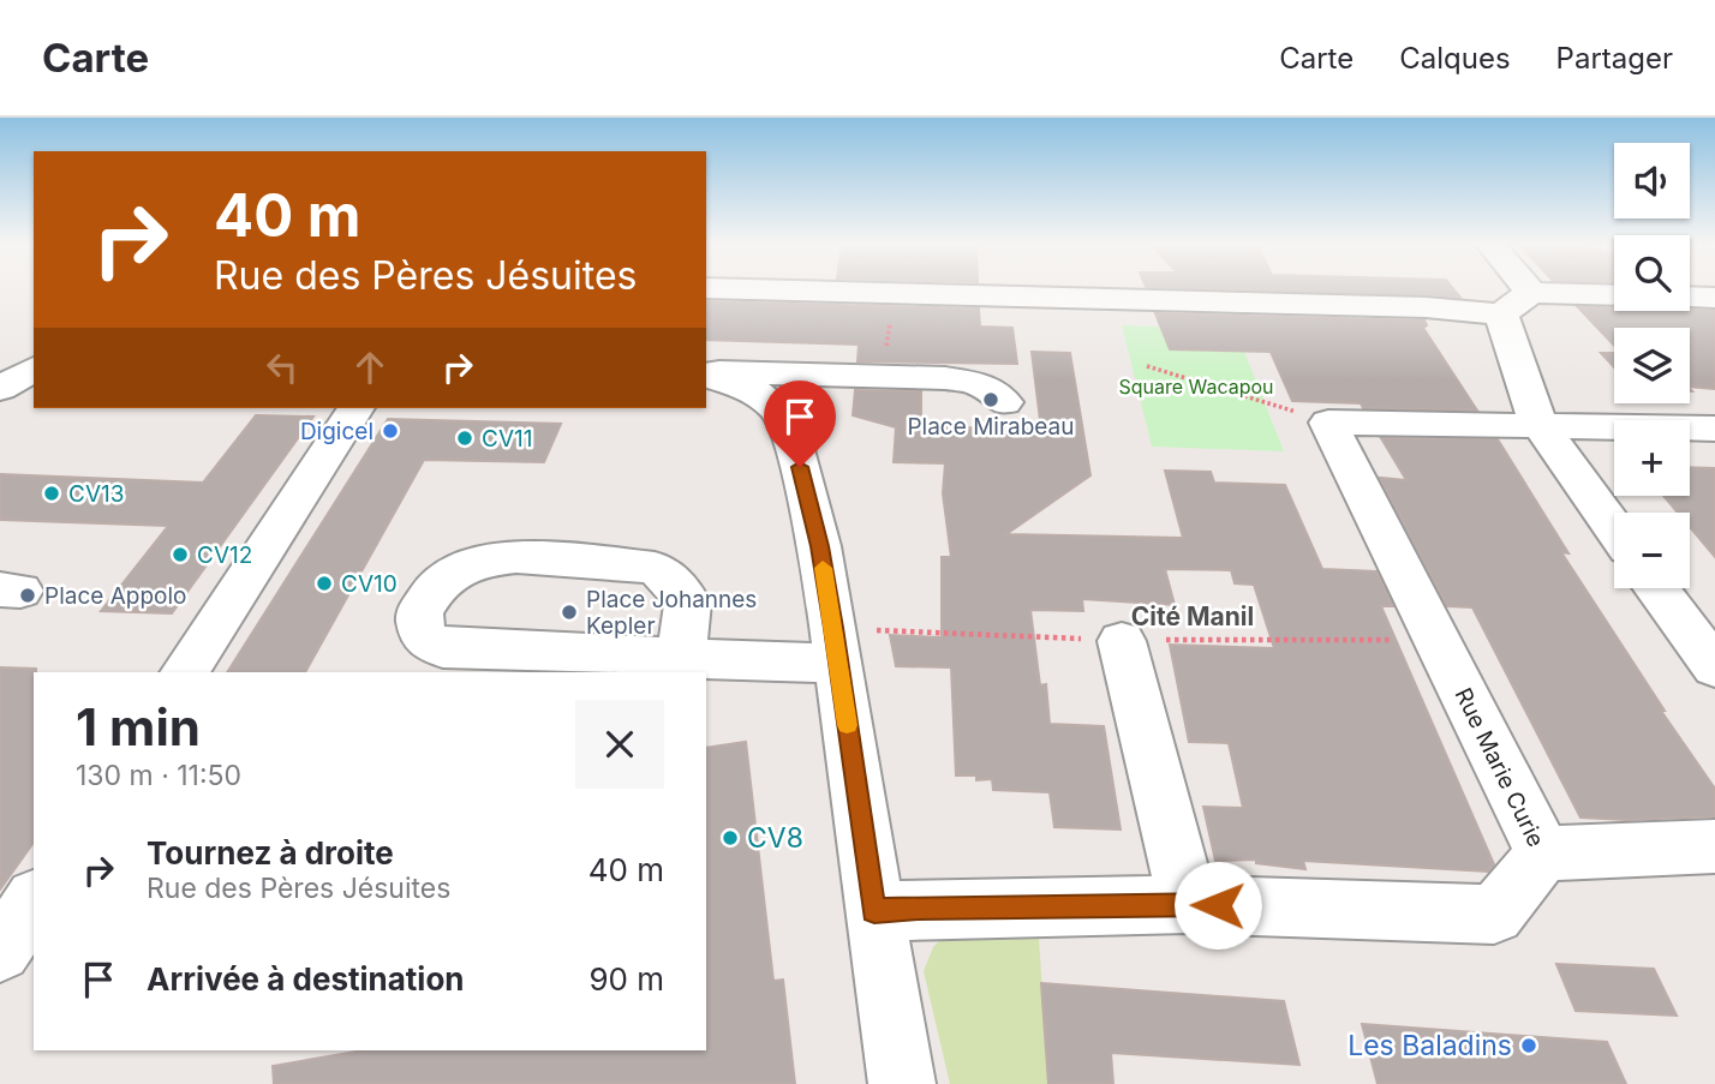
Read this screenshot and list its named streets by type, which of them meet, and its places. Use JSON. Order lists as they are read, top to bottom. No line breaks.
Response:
{"streets":{"street":["Rue Marie Curie"]},"districts":["Cité Manil"],"parks":["Square Wacapou"],"places":["Place Mirabeau","Digicel","CV11","CV13","CV12","CV10","Place Appolo","Place Johannes Kepler","CV8","Les Baladins"],"page":{"header":"Carte","nav":["Carte","Calques","Partager"],"map_buttons":["+","−"],"turn":["40 m","Rue des Pères Jésuites"],"heading":["1 min","130 m · 11:50"],"list":[{"name":"Tournez à droite","note":"Rue des Pères Jésuites","value":"40 m"},{"name":"Arrivée à destination","value":"90 m"}]}}
